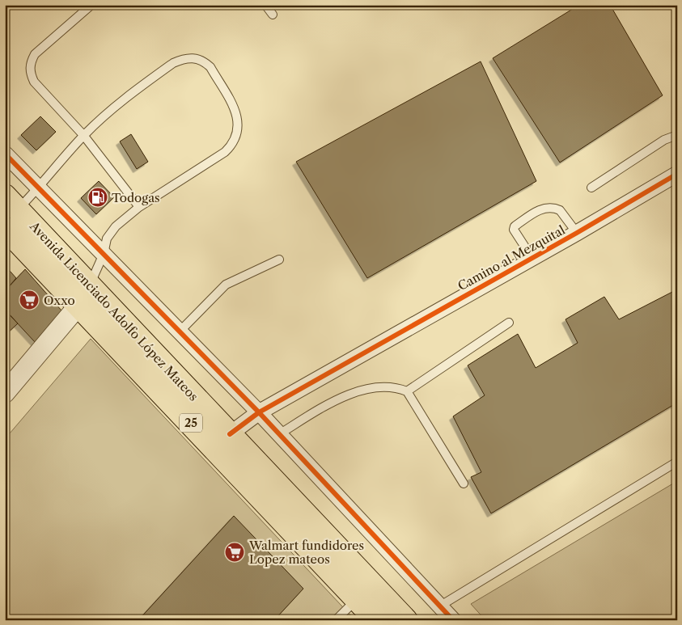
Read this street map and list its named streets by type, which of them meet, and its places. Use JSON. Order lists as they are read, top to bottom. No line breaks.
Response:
{"streets":{"main road":["Avenida Licenciado Adolfo López Mateos","25"],"street":["Camino al Mezquital"]},"crossings":[["Camino al Mezquital","Avenida Licenciado Adolfo López Mateos"]],"places":{"fuel station":["Todogas"],"supermarket":["Oxxo","Walmart fundidores Lopez mateos"]}}
